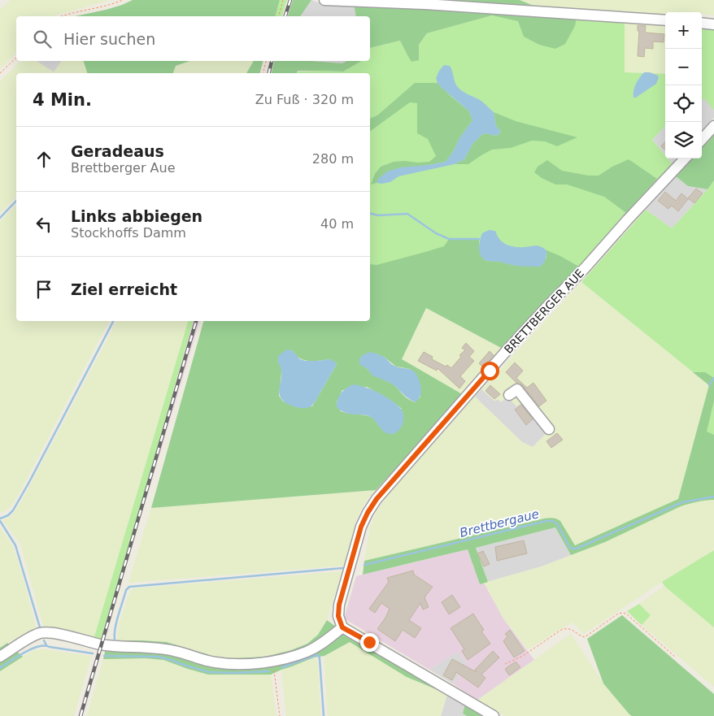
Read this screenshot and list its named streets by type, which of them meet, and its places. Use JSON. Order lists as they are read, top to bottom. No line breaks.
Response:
{"streets":{"street":["BRETTBERGER AUE"]},"water":["Brettbergaue"],"page":{"map_buttons":["+","−"],"search":"Hier suchen","heading":["4 Min.","Zu Fuß · 320 m"],"list":[["Geradeaus","Brettberger Aue","280 m"],["Links abbiegen","Stockhoffs Damm","40 m"],"Ziel erreicht"]}}
